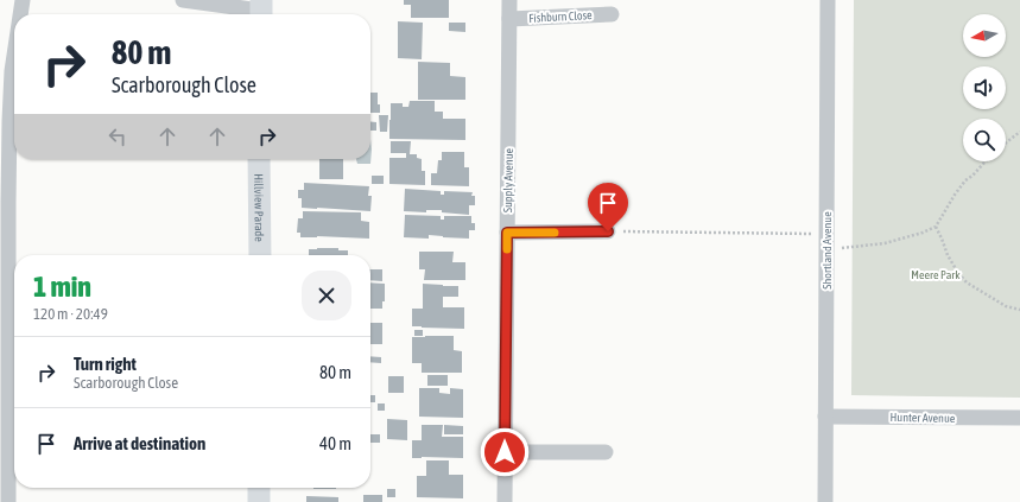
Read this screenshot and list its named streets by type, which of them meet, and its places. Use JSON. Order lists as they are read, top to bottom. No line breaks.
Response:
{"streets":{"street":["Fishburn Close","Supply Avenue","Hillview Parade","Shortland Avenue","Hunter Avenue"]},"crossings":[["Fishburn Close","Supply Avenue"],["Shortland Avenue","Hunter Avenue"]],"parks":["Meere Park"],"north":"left","page":{"turn":["80 m","Scarborough Close"],"heading":["1 min","120 m · 20:49"],"list":[{"name":"Turn right","note":"Scarborough Close","value":"80 m"},{"name":"Arrive at destination","value":"40 m"}]}}
